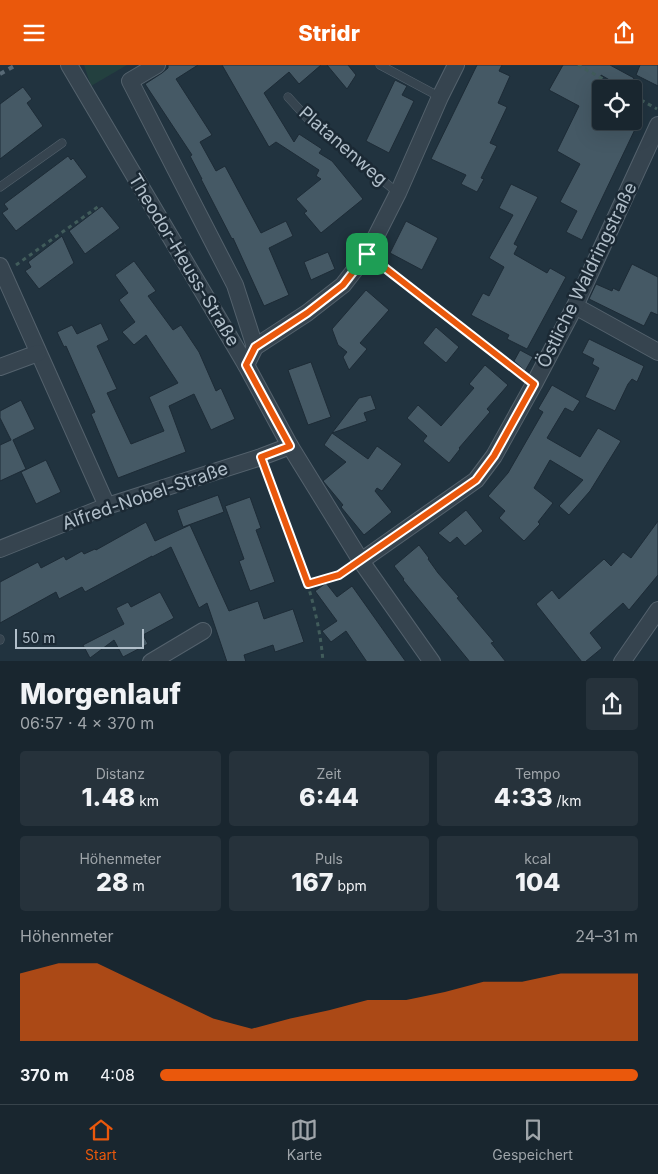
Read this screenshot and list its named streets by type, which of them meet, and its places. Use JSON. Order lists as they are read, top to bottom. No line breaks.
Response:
{"streets":{"street":["Platanenweg","Theodor-Heuss-Straße","Östliche Waldringstraße","Alfred-Nobel-Straße"]},"crossings":[["Platanenweg","Theodor-Heuss-Straße"],["Theodor-Heuss-Straße","Östliche Waldringstraße"],["Theodor-Heuss-Straße","Alfred-Nobel-Straße"]],"scale_bar":"50 m","page":{"header":"Stridr","scale":"50 m","heading":["Morgenlauf","06:57 · 4 × 370 m"],"stats":[["Distanz","1.48 km"],["Zeit","6:44"],["Tempo","4:33 /km"],["Höhenmeter","28 m"],["Puls","167 bpm"],["kcal","104"]],"chart":["Höhenmeter","24–31 m"],"list":[{"name":"370 m","note":"4:08"}],"tabs":["Start","Karte","Gespeichert"]}}
